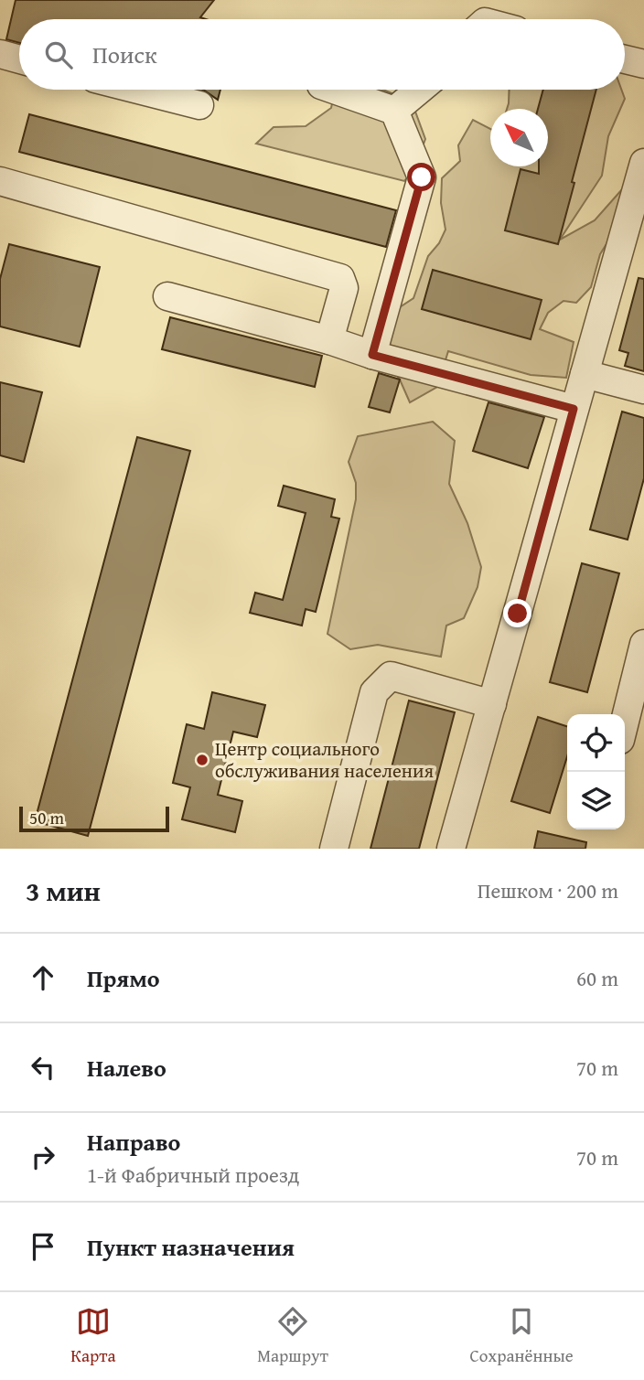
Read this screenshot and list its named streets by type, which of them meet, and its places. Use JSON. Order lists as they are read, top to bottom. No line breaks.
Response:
{"places":["Центр социального обслуживания населения"],"scale_bar":"50 m","north":"top left","page":{"search":"Поиск","scale":"50 m","heading":["3 мин","Пешком · 200 m"],"list":[["Прямо","60 m"],["Налево","70 m"],["Направо","1-й Фабричный проезд","70 m"],"Пункт назначения"],"nav":["Карта","Маршрут","Сохранённые"]}}
